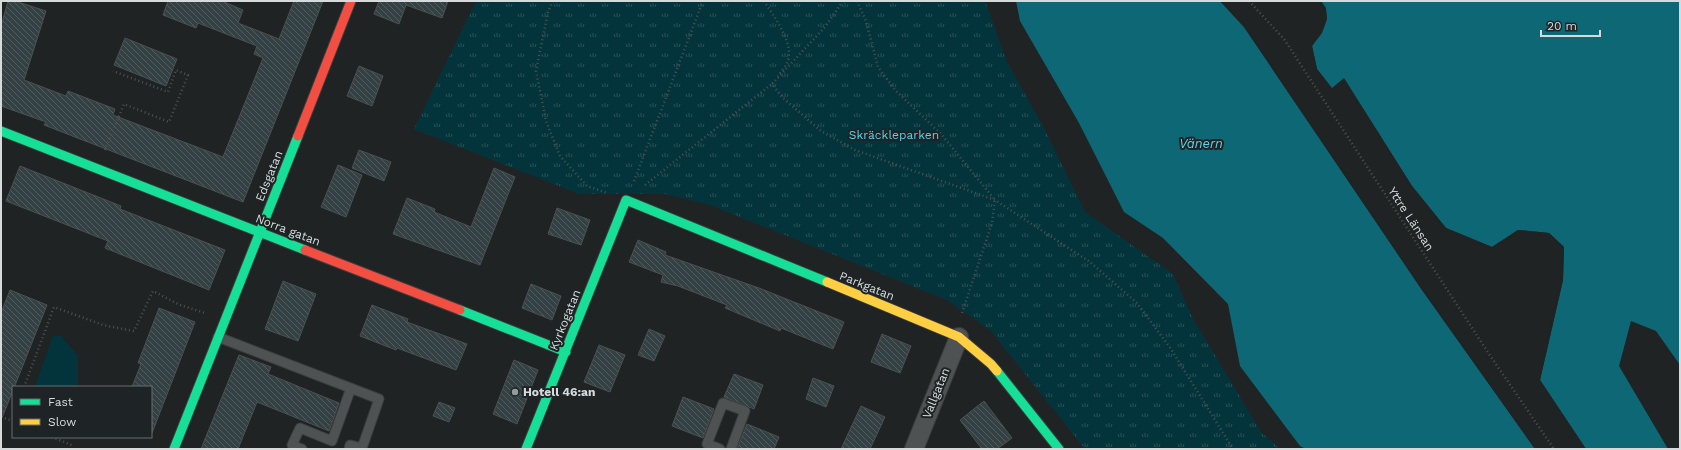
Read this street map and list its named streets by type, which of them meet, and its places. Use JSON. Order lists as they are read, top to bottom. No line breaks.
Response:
{"streets":{"street":["Edsgatan","Norra gatan","Parkgatan","Kyrkogatan","Vallgatan"],"path":["Yttre Länsan"]},"crossings":[["Edsgatan","Norra gatan"],["Norra gatan","Kyrkogatan"],["Parkgatan","Kyrkogatan"],["Parkgatan","Vallgatan"]],"water":["Vänern"],"parks":["Skräckleparken"],"places":["Hotell 46:an"],"legend":["Fast","Slow"],"scale_bar":"20 m"}
